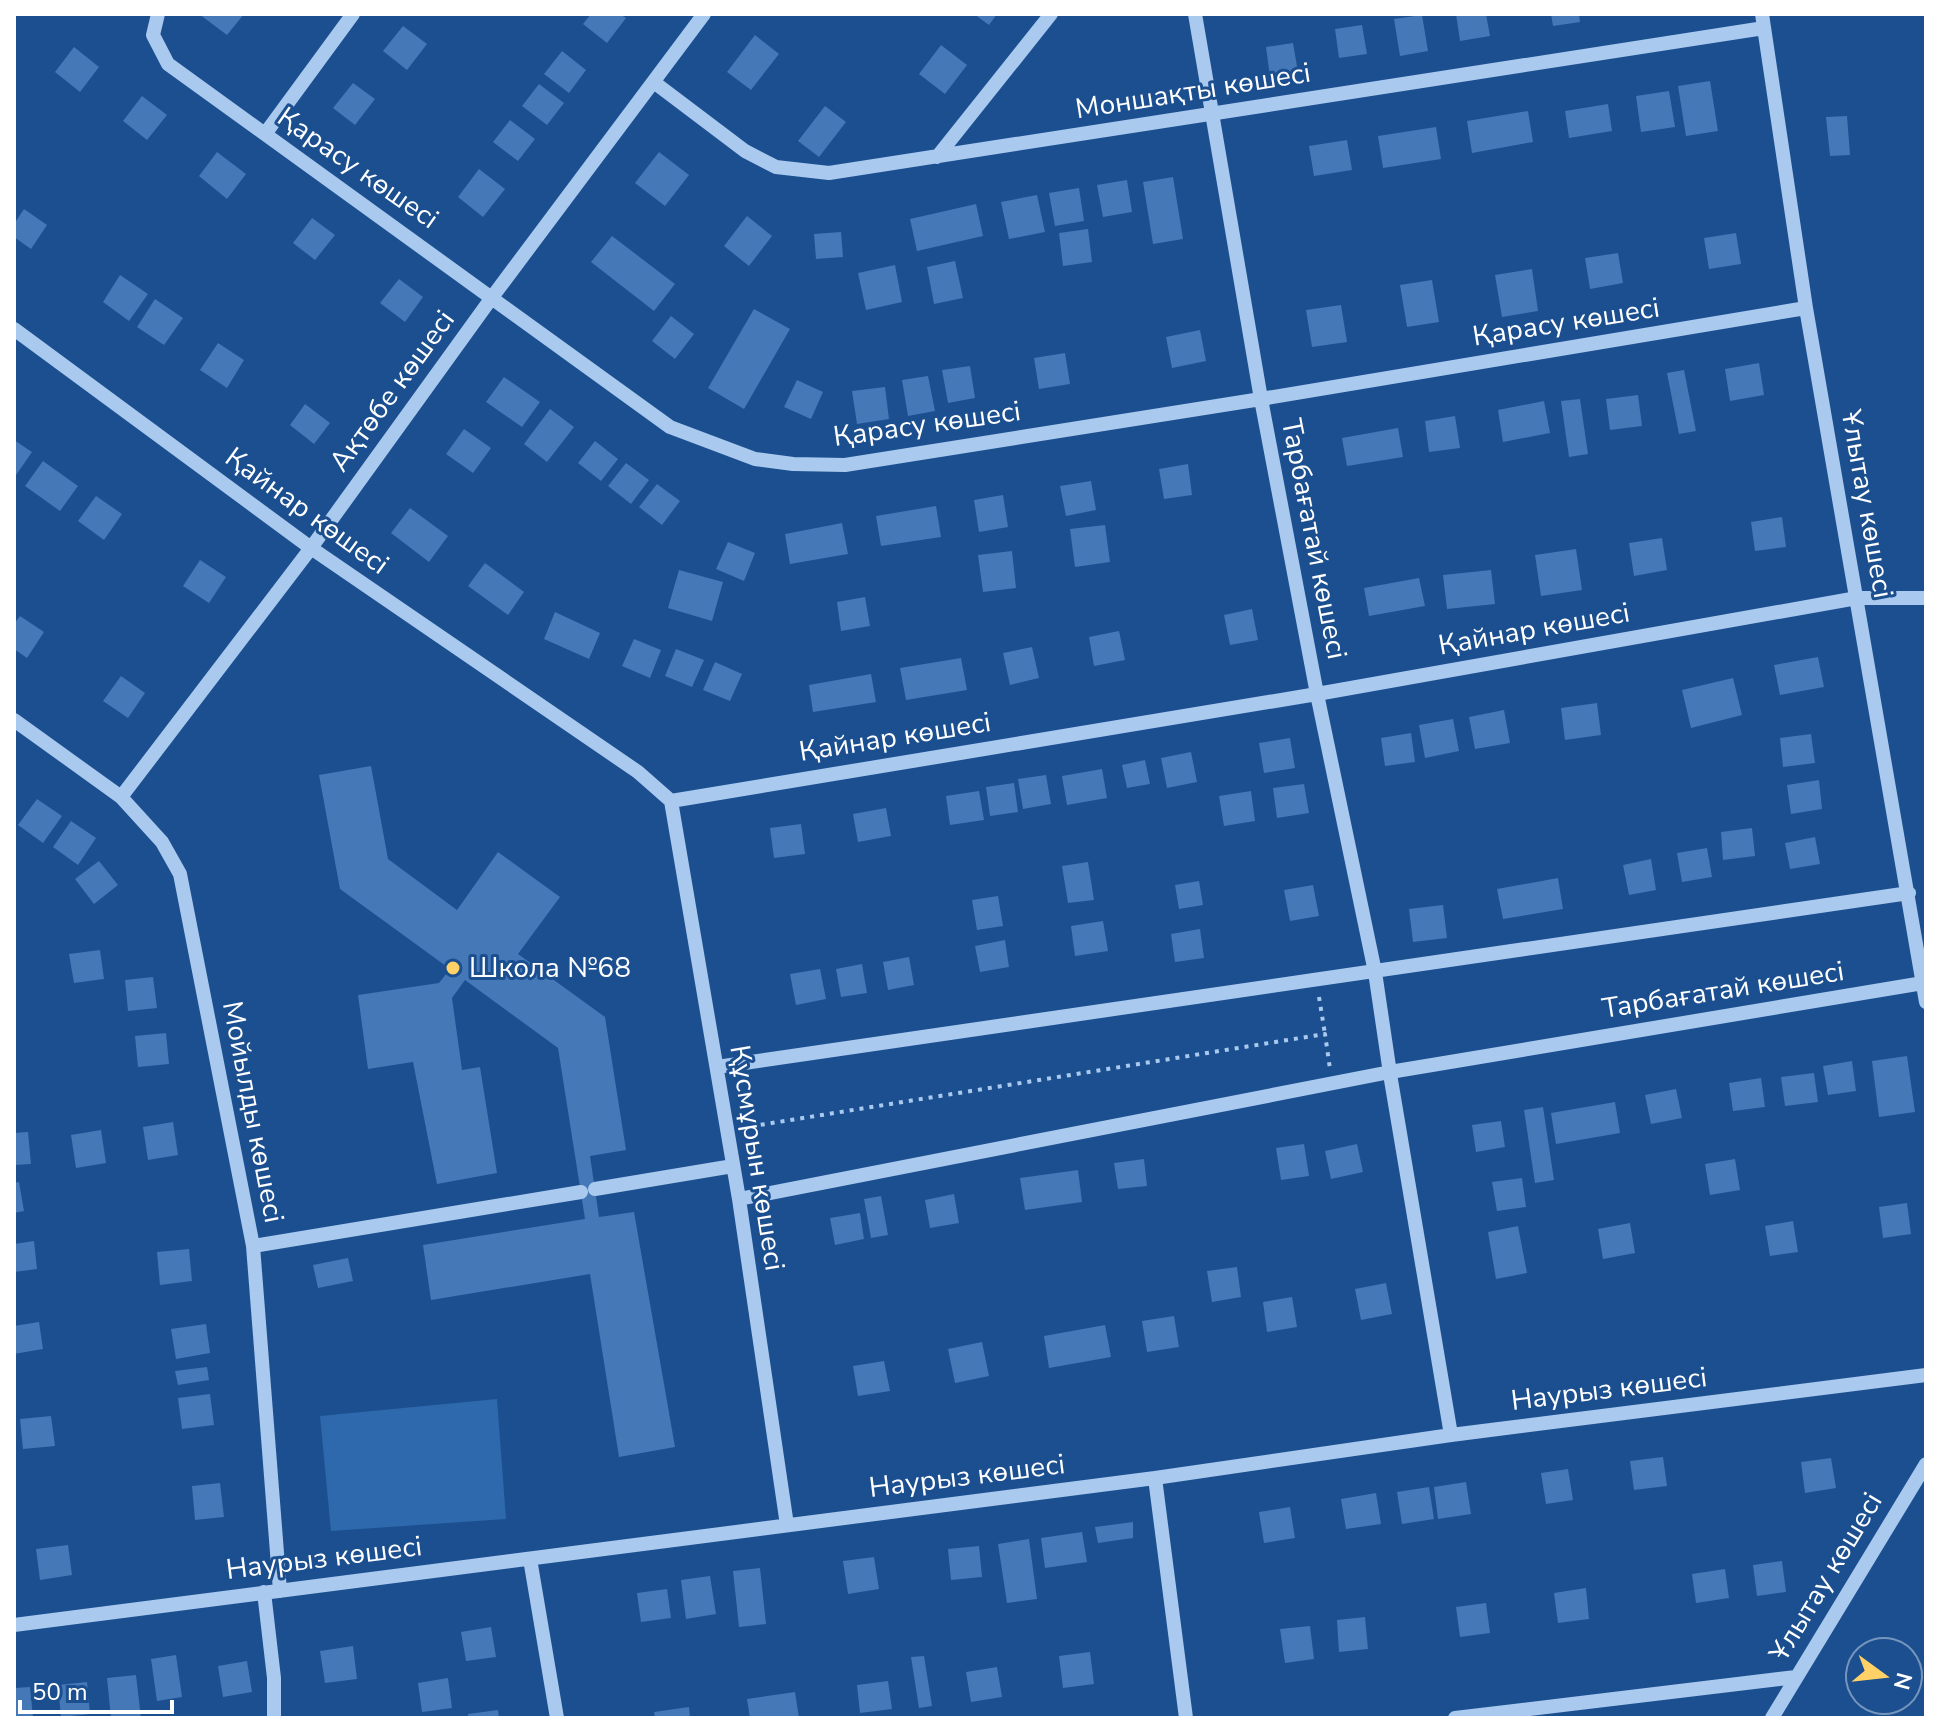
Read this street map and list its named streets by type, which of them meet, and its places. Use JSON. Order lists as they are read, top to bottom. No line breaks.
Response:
{"streets":{"street":["Моншақты көшесі","Қарасу көшесі","Ақтөбе көшесі","Ұлытау көшесі","Қайнар көшесі","Тарбағатай көшесі","Мойылды көшесі","Құсмұрын көшесі","Наурыз көшесі"]},"crossings":[["Моншақты көшесі","Ақтөбе көшесі"],["Моншақты көшесі","Ұлытау көшесі"],["Моншақты көшесі","Тарбағатай көшесі"],["Қарасу көшесі","Ақтөбе көшесі"],["Қарасу көшесі","Ұлытау көшесі"],["Қарасу көшесі","Тарбағатай көшесі"],["Ақтөбе көшесі","Қайнар көшесі"],["Ақтөбе көшесі","Мойылды көшесі"],["Ұлытау көшесі","Қайнар көшесі"],["Ұлытау көшесі","Тарбағатай көшесі"],["Қайнар көшесі","Тарбағатай көшесі"],["Қайнар көшесі","Құсмұрын көшесі"],["Тарбағатай көшесі","Наурыз көшесі"],["Мойылды көшесі","Наурыз көшесі"],["Құсмұрын көшесі","Наурыз көшесі"]],"places":["Школа №68"],"scale_bar":"50 m","north":"right"}
